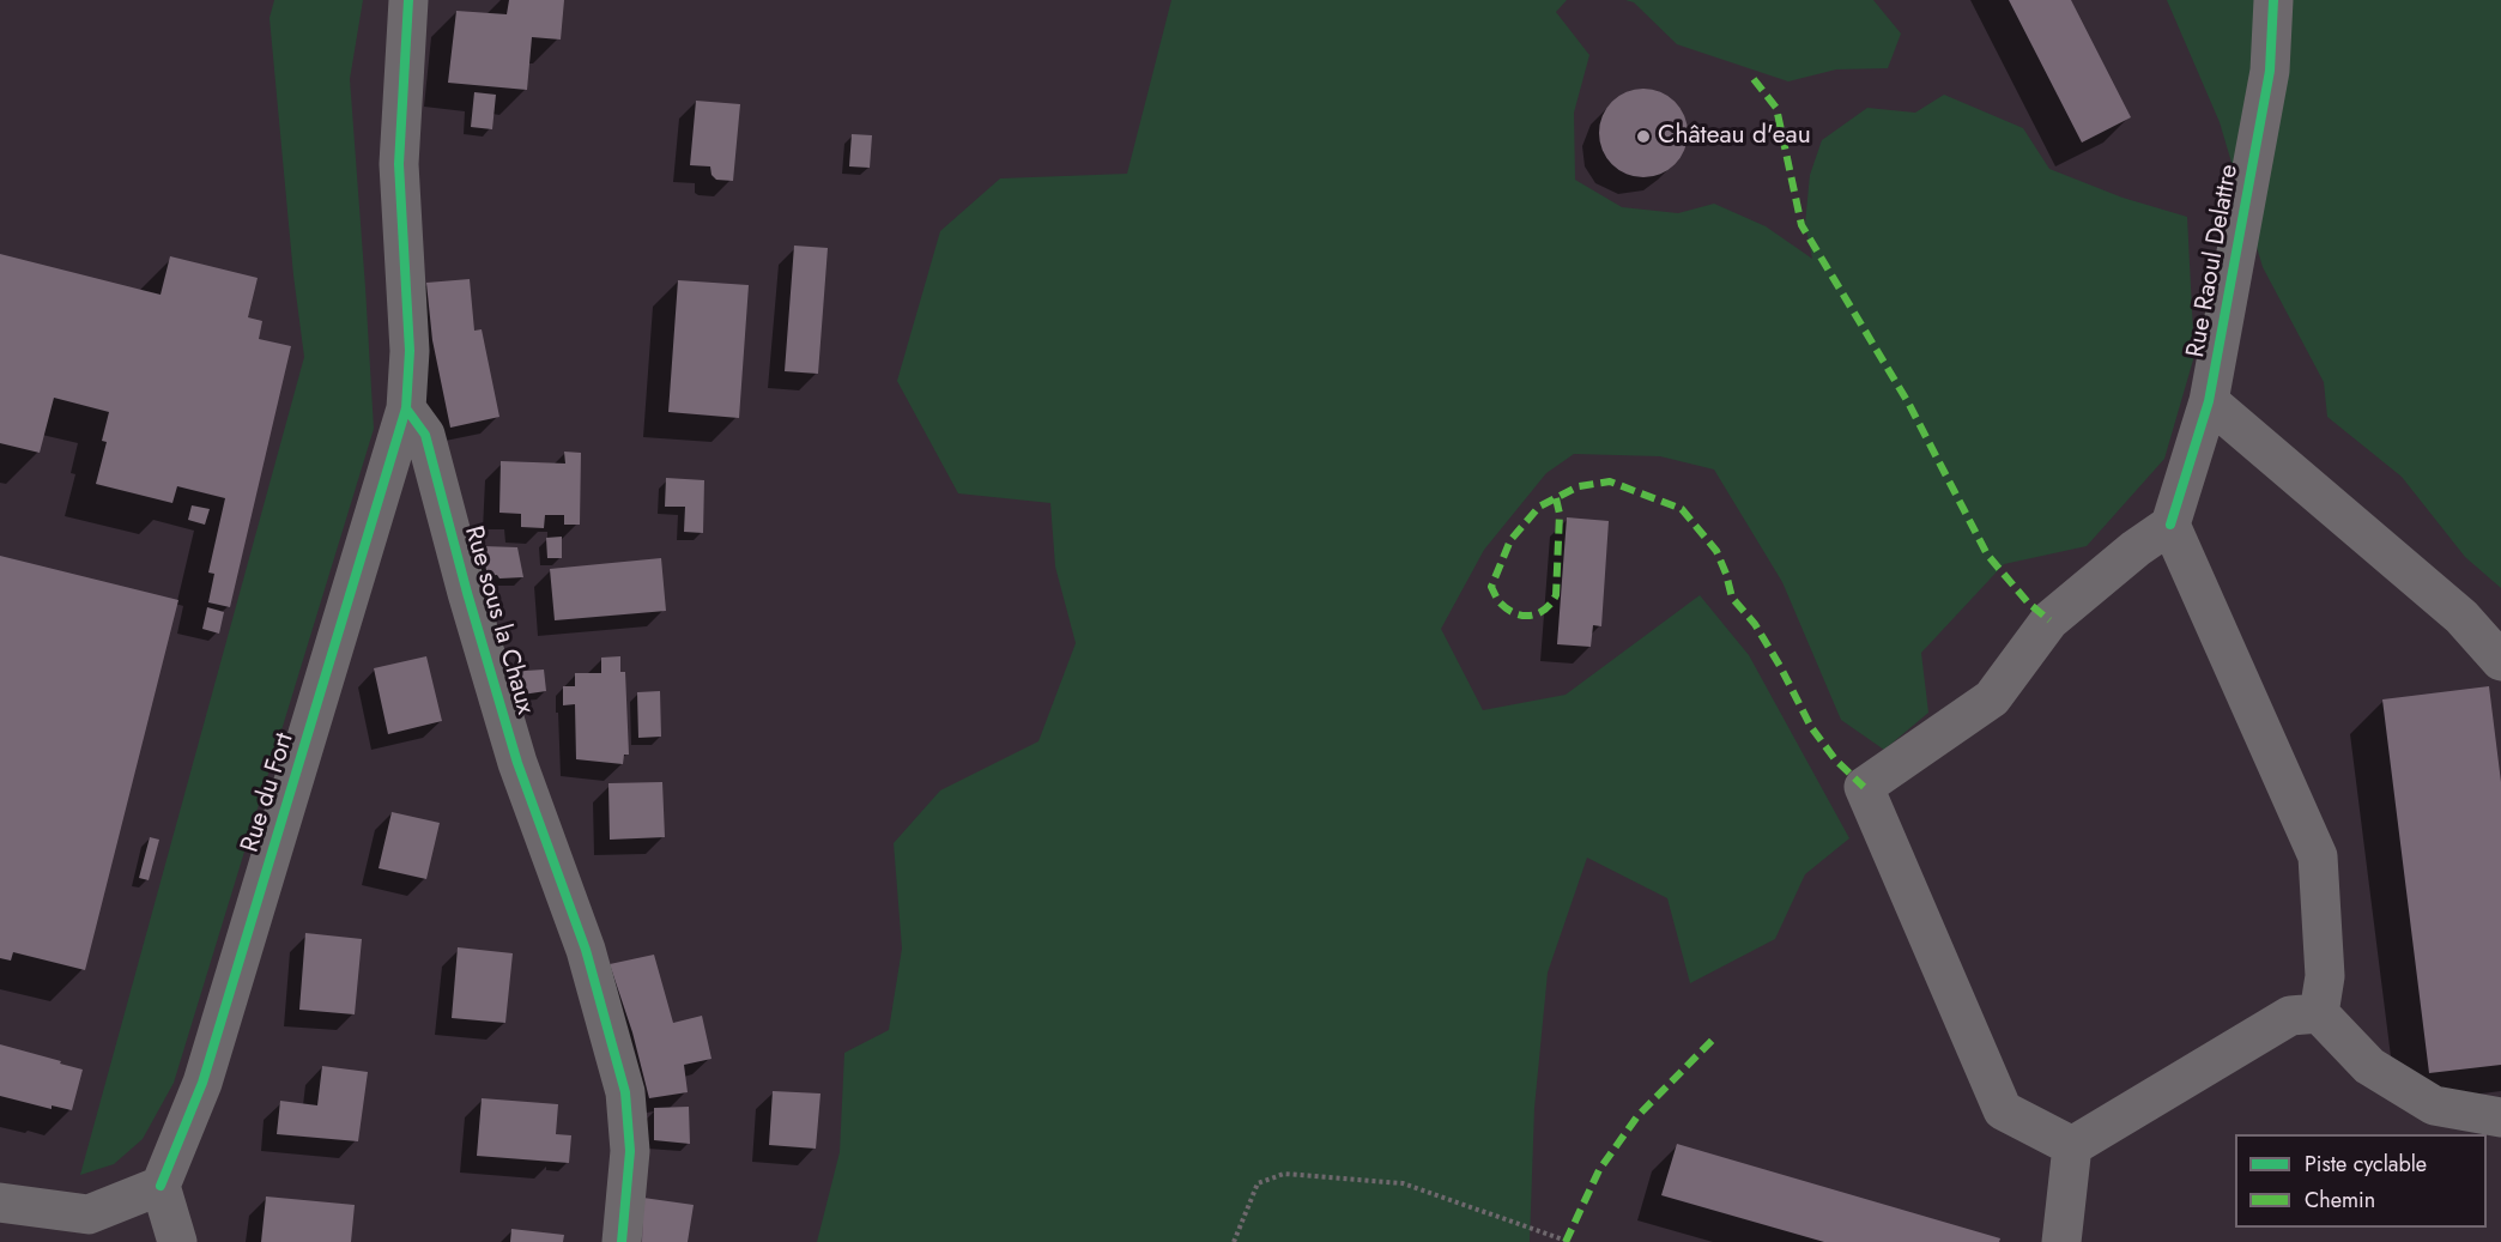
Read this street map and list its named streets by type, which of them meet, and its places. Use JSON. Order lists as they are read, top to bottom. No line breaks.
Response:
{"streets":{"street":["Rue Raoul Delattre","Rue sous la Chaux","Rue du Fort"]},"crossings":[["Rue sous la Chaux","Rue du Fort"]],"places":["Château d'eau"],"legend":["Piste cyclable","Chemin"]}
